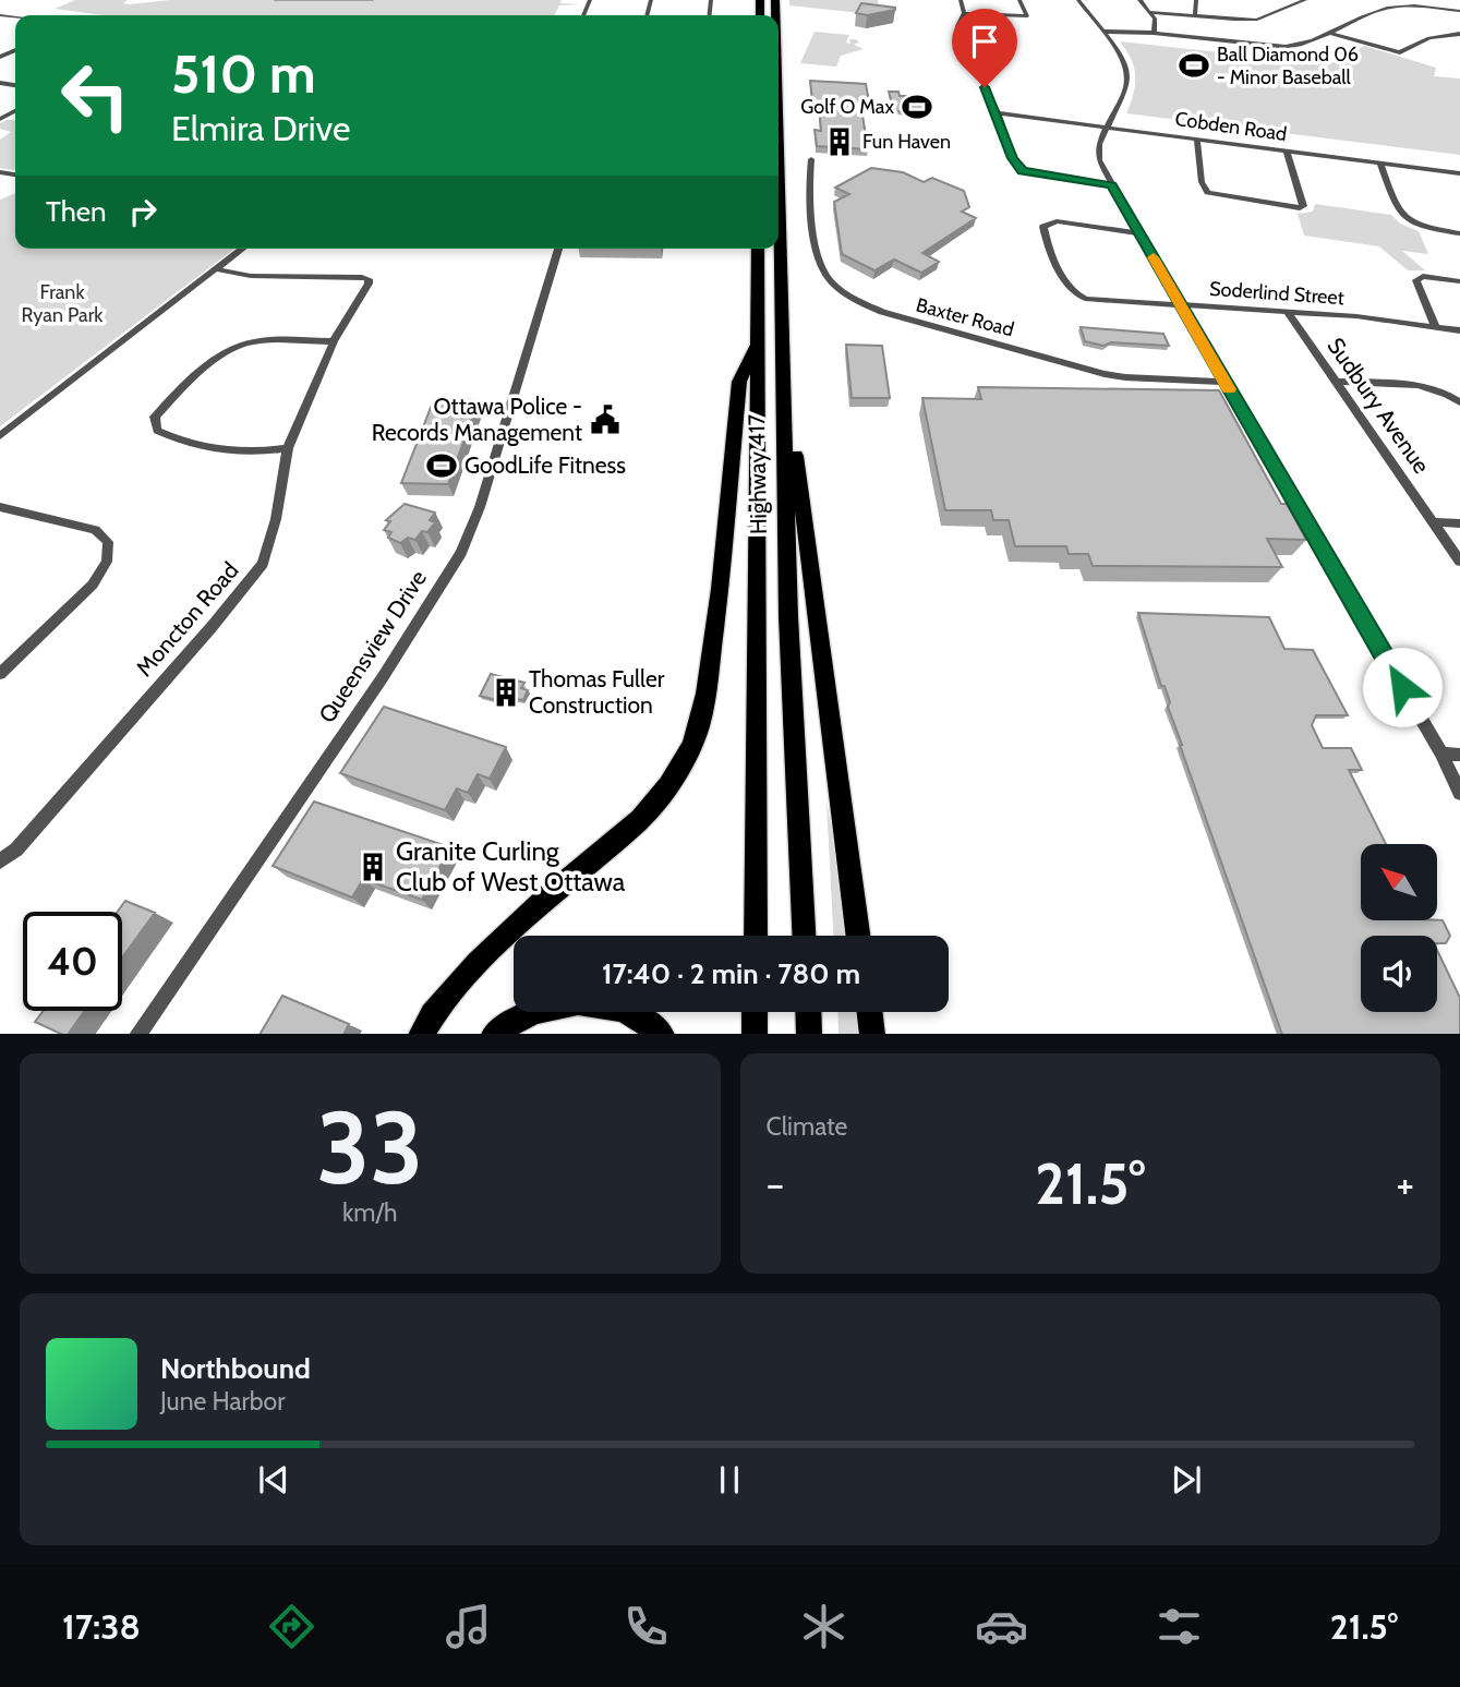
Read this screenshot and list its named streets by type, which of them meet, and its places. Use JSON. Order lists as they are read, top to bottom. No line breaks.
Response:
{"streets":{"highway":["Highway 417"],"street":["Cobden Road","Soderlind Street","Baxter Road","Sudbury Avenue","Moncton Road","Queensview Drive"]},"crossings":[["Soderlind Street","Sudbury Avenue"]],"parks":["Frank Ryan Park"],"places":{"sports":["Ball Diamond 06 - Minor Baseball","Golf O Max","GoodLife Fitness"],"building":["Fun Haven","Thomas Fuller Construction","Granite Curling Club of West Ottawa"],"public building":["Ottawa Police - Records Management"]},"north":"top left","page":{"turn":["510 m","Elmira Drive"],"then":"Then","limit":"40","trip":"17:40 · 2 min · 780 m","tile":[["33","km/h"],"Climate"],"heat":["−","21.5°","+"],"song":["Northbound","June Harbor"],"tabs":["17:38","21.5°"]}}
